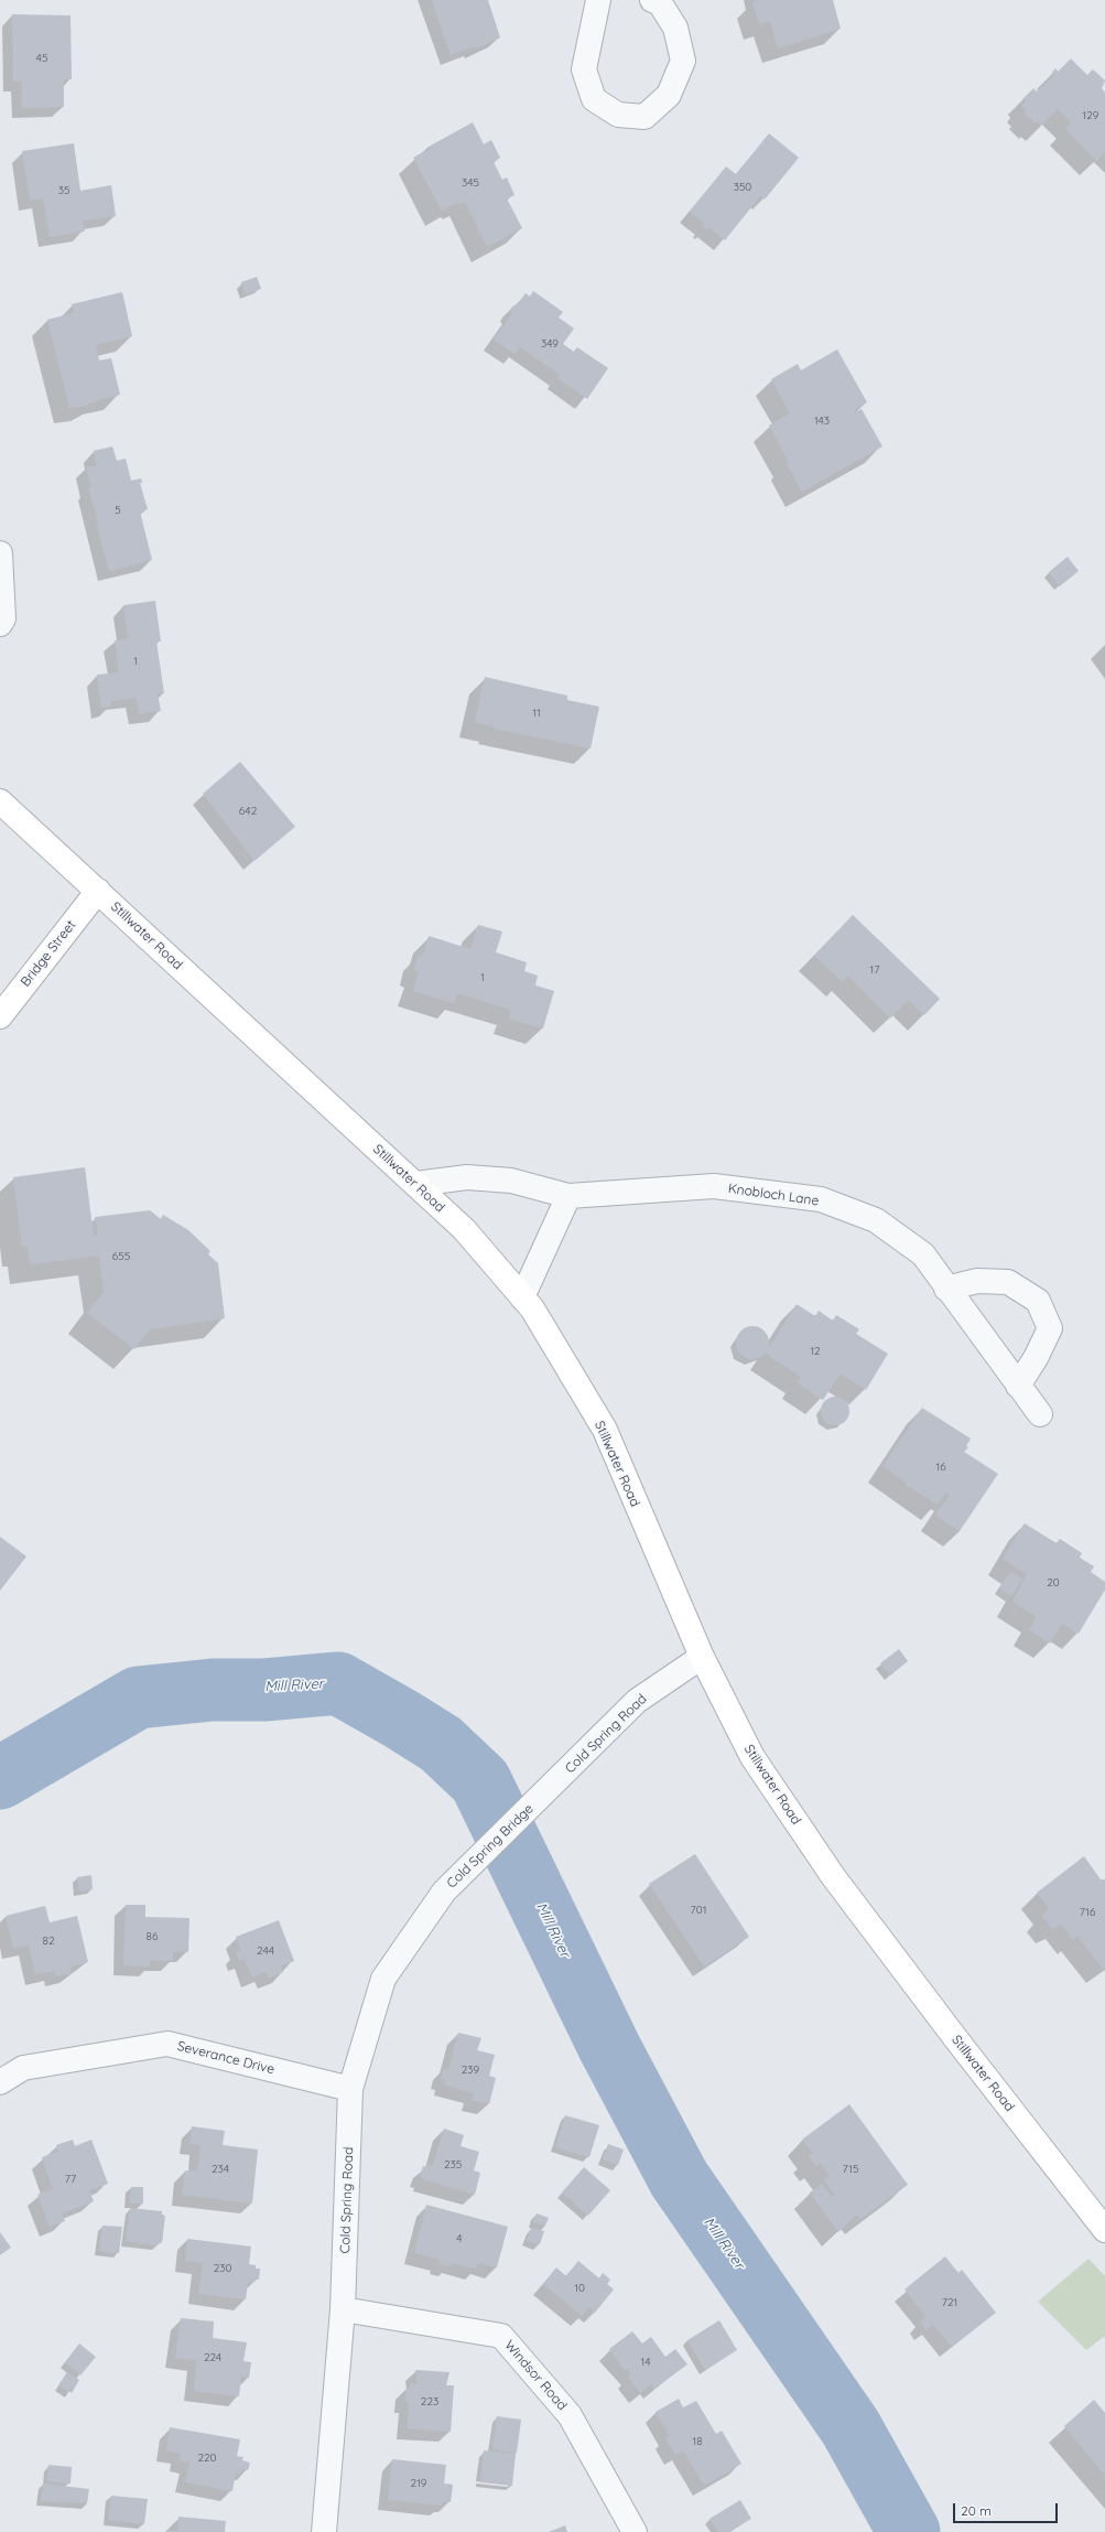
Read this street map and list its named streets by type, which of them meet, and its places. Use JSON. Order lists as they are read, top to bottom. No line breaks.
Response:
{"streets":{"main road":["Stillwater Road","Bridge Street"],"street":["Knobloch Lane","Cold Spring Road","Cold Spring Bridge","Severance Drive","Windsor Road"]},"crossings":[["Stillwater Road","Bridge Street"],["Stillwater Road","Knobloch Lane"],["Stillwater Road","Cold Spring Road"],["Cold Spring Road","Cold Spring Bridge"],["Cold Spring Road","Severance Drive"],["Cold Spring Road","Windsor Road"]],"water":["Mill River"],"house_numbers":["45","129","345","350","35","349","143","5","1","11","642","17","1","655","12","16","20","701","716","86","82","244","239","235","234","715","77","4","230","10","721","224","14","223","18","220","219"],"scale_bar":"20 m"}
